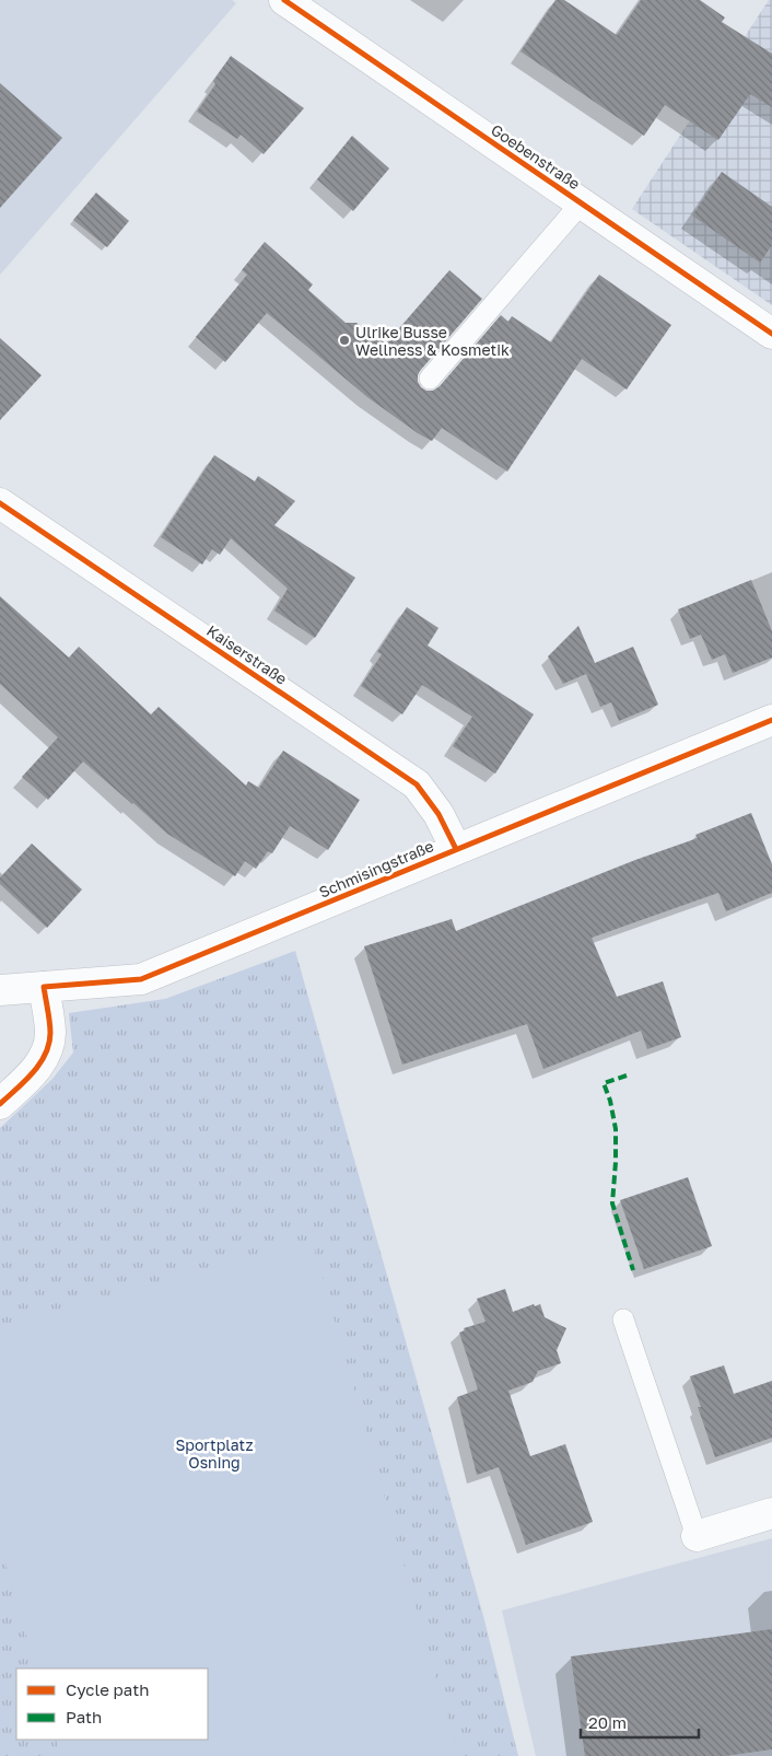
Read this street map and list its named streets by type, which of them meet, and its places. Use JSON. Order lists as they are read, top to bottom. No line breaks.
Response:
{"streets":{"street":["Goebenstraße","Kaiserstraße","Schmisingstraße"]},"crossings":[["Kaiserstraße","Schmisingstraße"]],"parks":["Sportplatz Osning"],"places":["Ulrike Busse Wellness & Kosmetik"],"legend":["Cycle path","Path"],"scale_bar":"20 m"}
